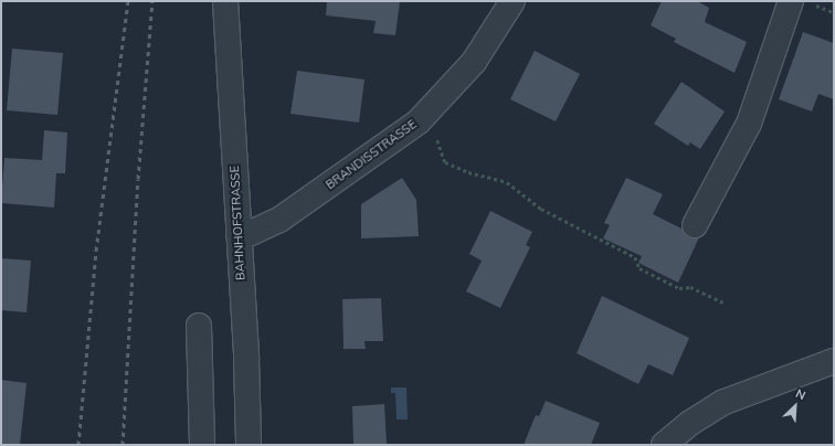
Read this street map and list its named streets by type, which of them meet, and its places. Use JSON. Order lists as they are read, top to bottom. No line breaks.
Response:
{"streets":{"street":["BRANDISSTRASSE","BAHNHOFSTRASSE"]},"crossings":[["BRANDISSTRASSE","BAHNHOFSTRASSE"]],"north":"top right"}
